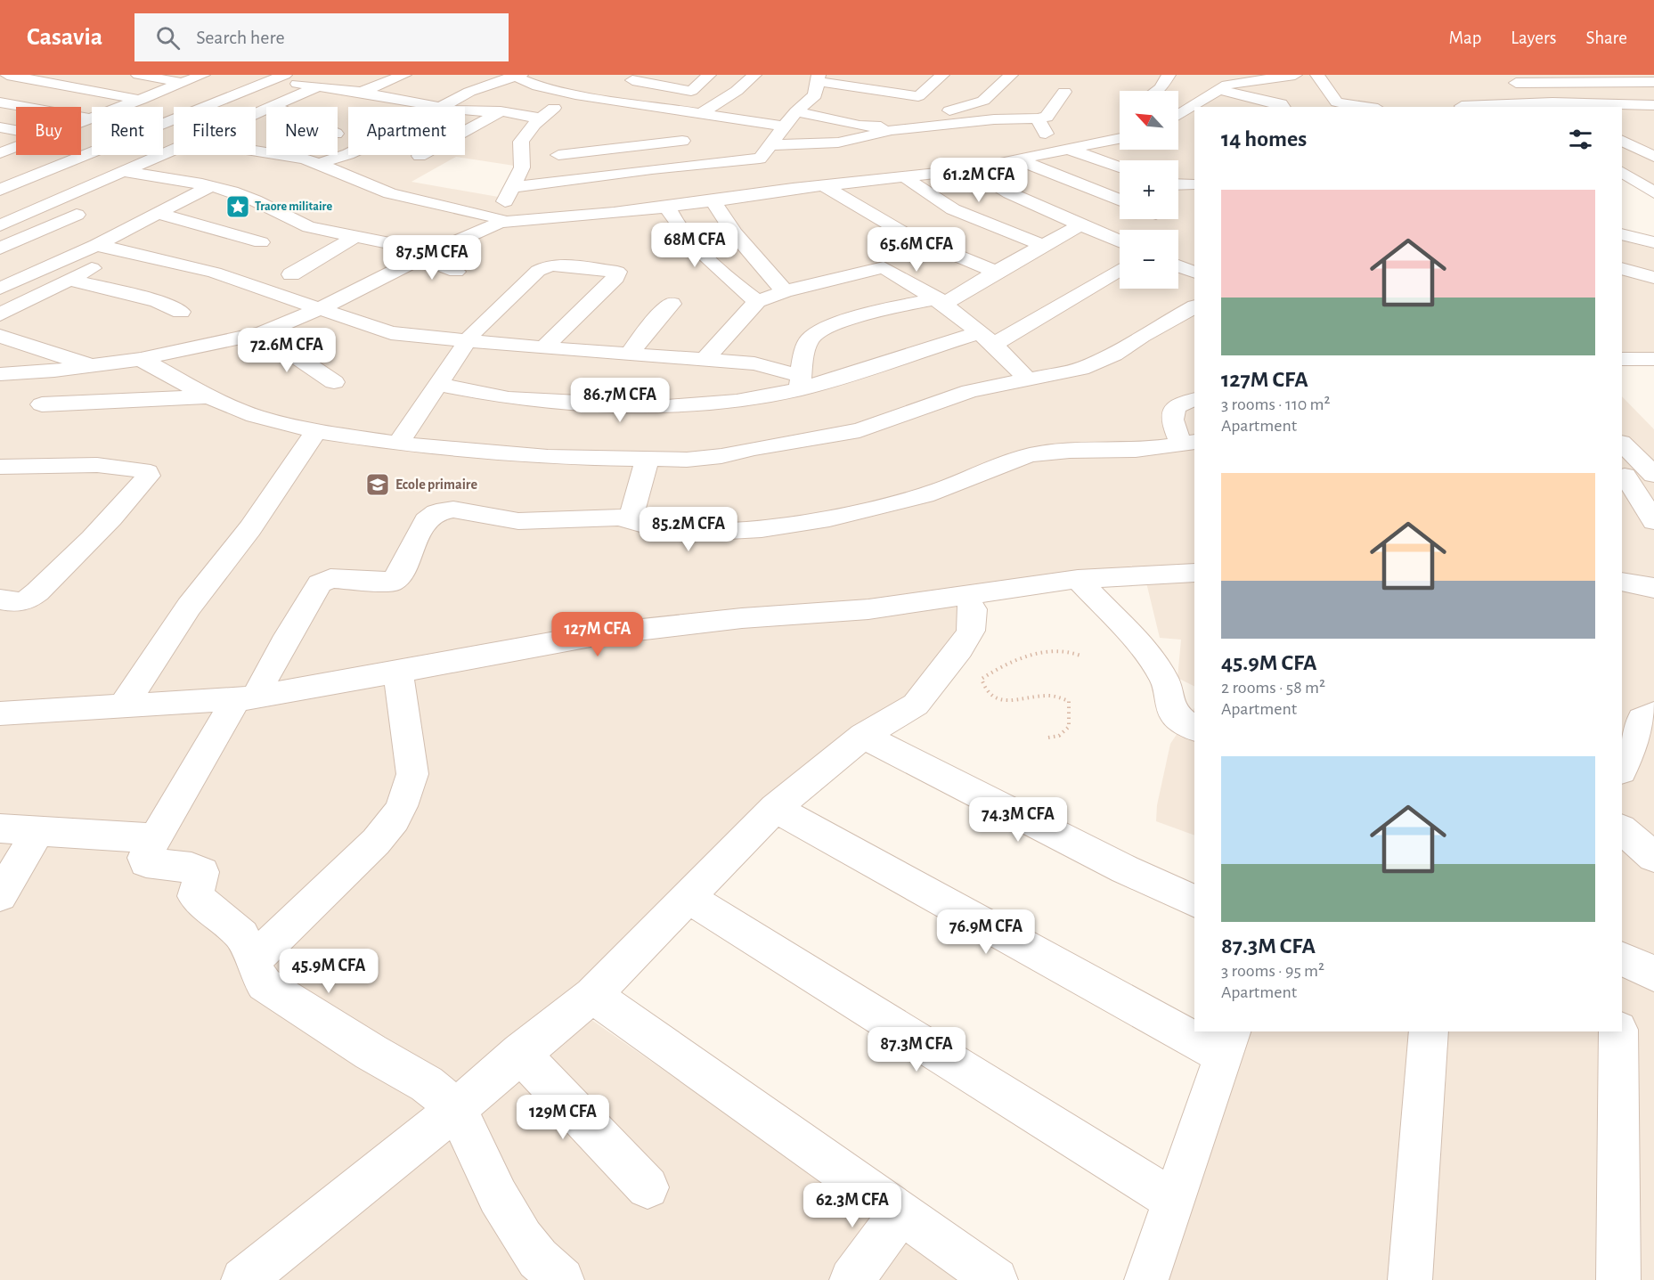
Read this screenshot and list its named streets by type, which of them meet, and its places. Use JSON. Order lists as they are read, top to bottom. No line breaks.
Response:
{"places":{"place":["Traore militaire"],"school or university":["Ecole primaire"]},"north":"top left","page":{"header":"Casavia","search":"Search here","nav":["Map","Layers","Share"],"map_buttons":["+","−"],"chip":["Buy","Rent","Filters","New","Apartment"],"heading":"14 homes","price":["61.2M CFA","68M CFA","65.6M CFA","87.5M CFA","72.6M CFA","86.7M CFA","85.2M CFA","127M CFA","74.3M CFA","76.9M CFA","45.9M CFA","87.3M CFA","129M CFA","62.3M CFA"],"list":[{"name":"127M CFA","note":"3 rooms · 110 m² · Apartment"},{"name":"45.9M CFA","note":"2 rooms · 58 m² · Apartment"},{"name":"87.3M CFA","note":"3 rooms · 95 m² · Apartment"}]}}
